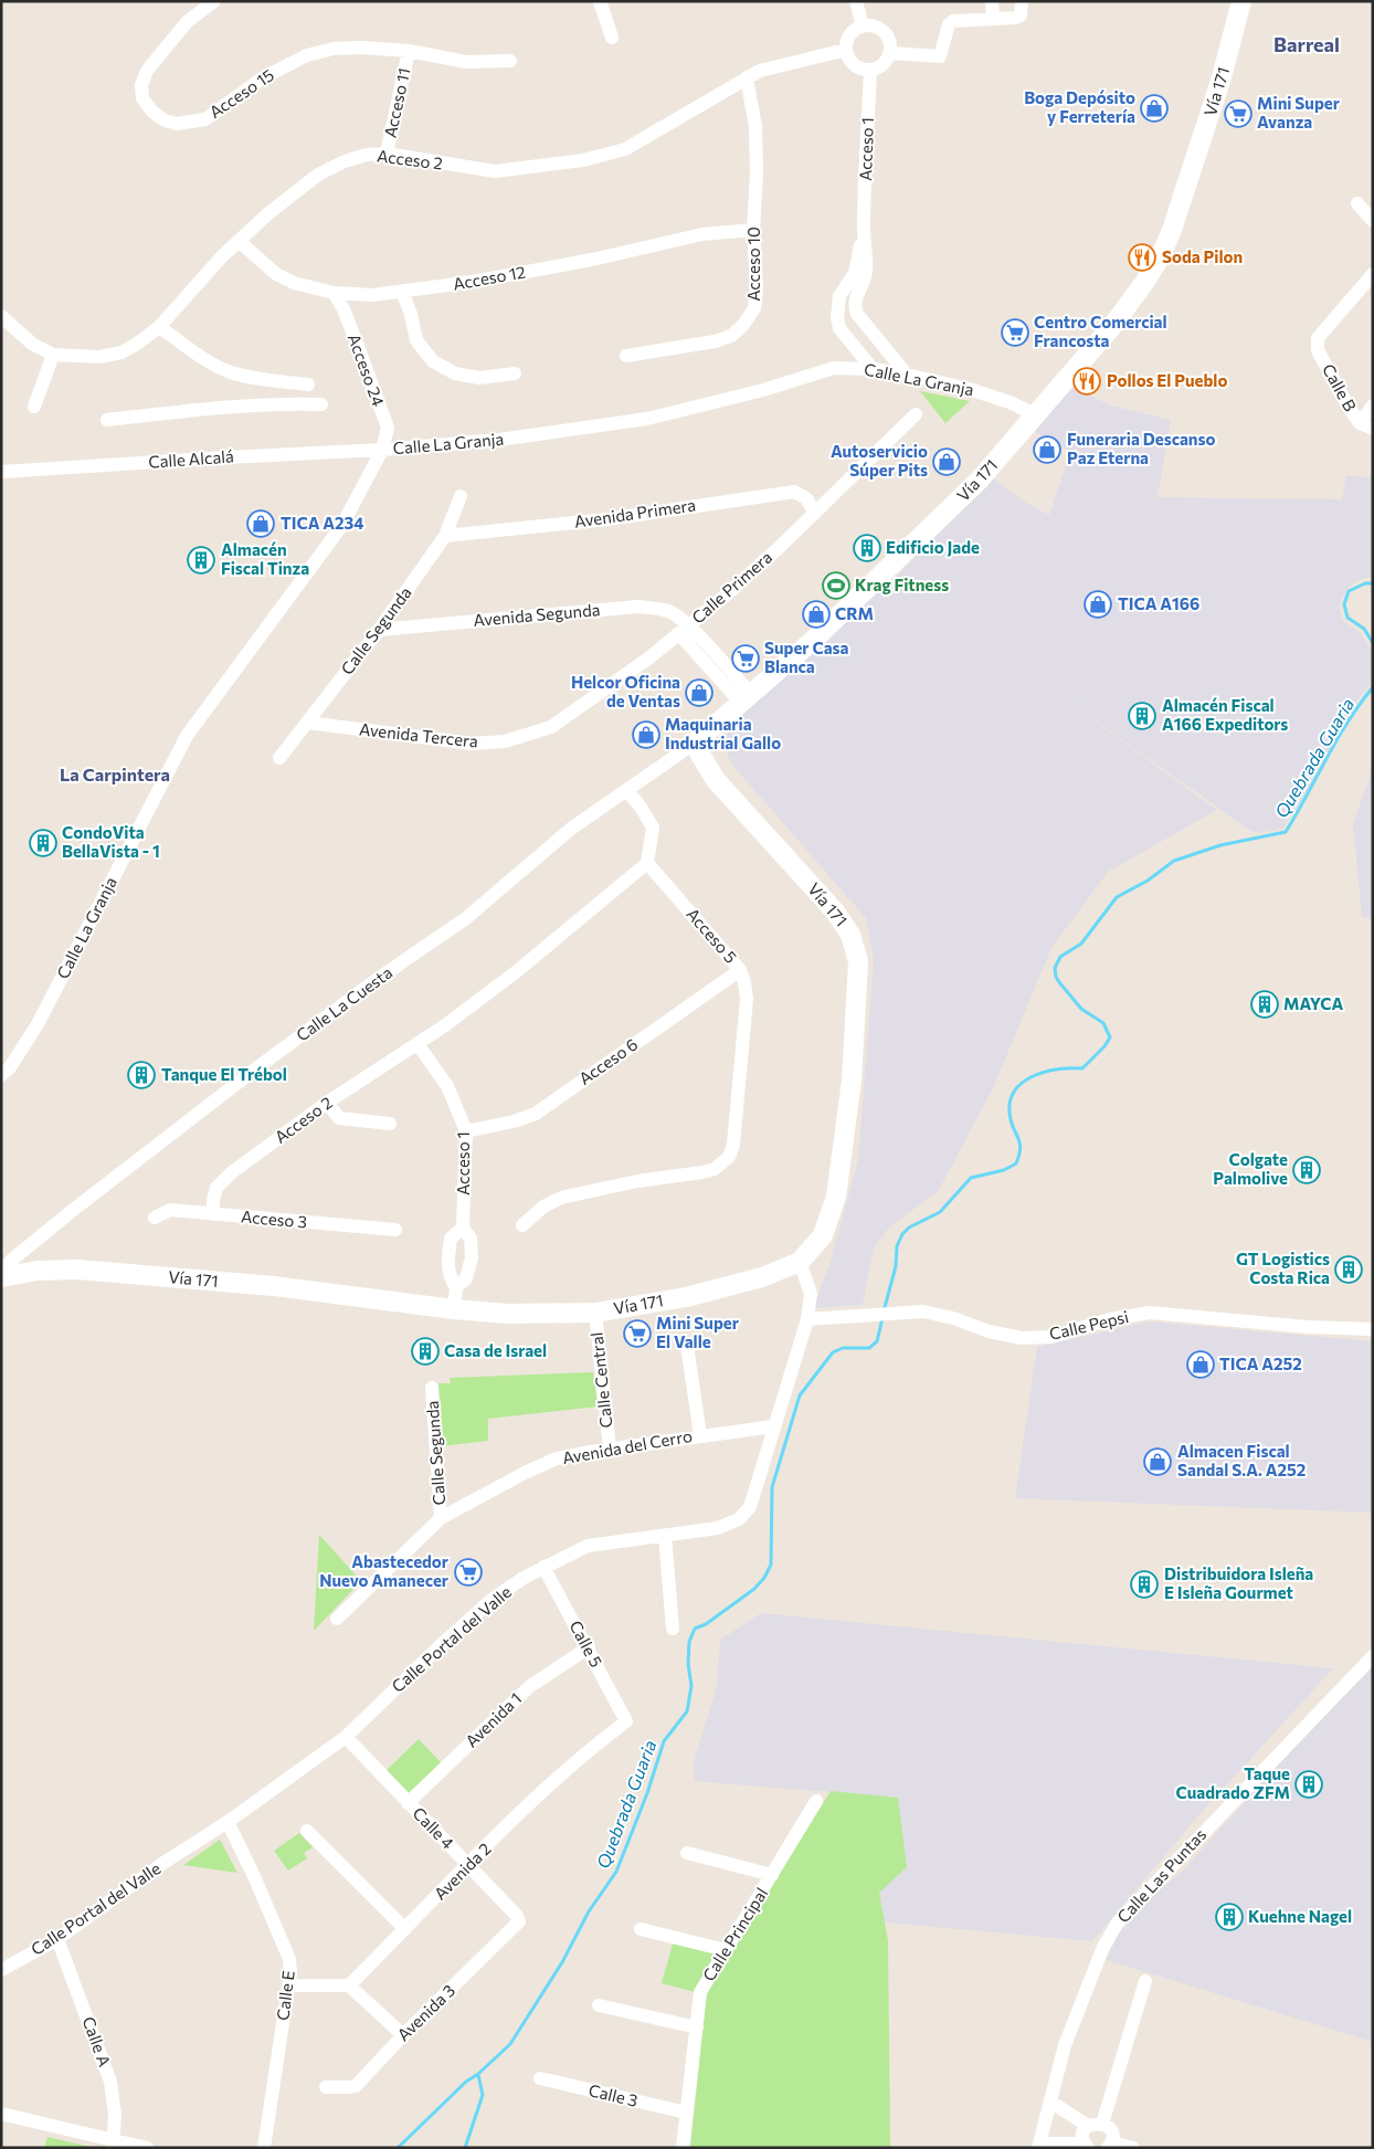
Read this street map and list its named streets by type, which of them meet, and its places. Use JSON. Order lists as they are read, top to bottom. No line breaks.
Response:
{"streets":{"main road":["Vía 171"],"street":["Acceso 15","Acceso 11","Acceso 1","Acceso 2","Acceso 10","Acceso 12","Acceso 24","Calle La Granja","Calle B","Calle Alcalá","Avenida Primera","Calle Primera","Avenida Segunda","Calle Segunda","Avenida Tercera","Acceso 5","Calle La Cuesta","Acceso 6","Acceso 3","Calle Pepsi","Calle Central","Avenida del Cerro","Calle Portal del Valle","Calle 5","Avenida 1","Calle 4","Avenida 2","Calle Las Puntas","Calle Principal","Calle E","Avenida 3","Calle A","Calle 3"]},"crossings":[["Vía 171","Acceso 1"],["Vía 171","Calle La Granja"],["Vía 171","Avenida Segunda"],["Vía 171","Calle La Cuesta"],["Vía 171","Calle Central"],["Vía 171","Calle Portal del Valle"],["Acceso 15","Acceso 11"],["Acceso 11","Acceso 2"],["Acceso 1","Acceso 2"],["Acceso 1","Calle La Granja"],["Acceso 1","Acceso 6"],["Acceso 2","Acceso 10"],["Acceso 2","Acceso 12"],["Acceso 2","Acceso 3"],["Acceso 10","Acceso 12"],["Acceso 12","Acceso 24"],["Acceso 24","Calle La Granja"],["Acceso 24","Calle Alcalá"],["Calle La Granja","Calle Alcalá"],["Avenida Primera","Calle Primera"],["Avenida Primera","Calle Segunda"],["Calle Primera","Avenida Segunda"],["Calle Primera","Avenida Tercera"],["Avenida Segunda","Calle Segunda"],["Calle Segunda","Avenida Tercera"],["Calle Segunda","Avenida del Cerro"],["Acceso 5","Acceso 6"],["Calle Pepsi","Calle Portal del Valle"],["Calle Central","Avenida del Cerro"],["Avenida del Cerro","Calle Portal del Valle"],["Calle Portal del Valle","Calle 5"],["Calle Portal del Valle","Calle 4"],["Calle Portal del Valle","Calle E"],["Calle Portal del Valle","Calle A"],["Calle 5","Avenida 1"],["Calle 5","Avenida 2"],["Avenida 1","Calle 4"],["Calle 4","Avenida 2"],["Calle 4","Avenida 3"],["Calle Principal","Calle 3"]],"districts":["Barreal","La Carpintera"],"water":["Quebrada Guaria"],"places":{"shop":["Boga Depósito y Ferretería","Funeraria Descanso Paz Eterna","Autoservicio Súper Pits","TICA A234","TICA A166","CRM","Helcor Oficina de Ventas","Maquinaria Industrial Gallo","TICA A252","Almacen Fiscal Sandal S.A. A252"],"supermarket":["Mini Super Avanza","Centro Comercial Francosta","Super Casa Blanca","Mini Super El Valle","Abastecedor Nuevo Amanecer"],"restaurant":["Soda Pilon","Pollos El Pueblo"],"building":["Edificio Jade","Almacén Fiscal Tinza","Almacén Fiscal A166 Expeditors","CondoVita BellaVista - 1","MAYCA","Tanque El Trébol","Colgate Palmolive","GT Logistics Costa Rica","Casa de Israel","Distribuidora Isleña E Isleña Gourmet","Taque Cuadrado ZFM","Kuehne Nagel"],"sports":["Krag Fitness"]}}
